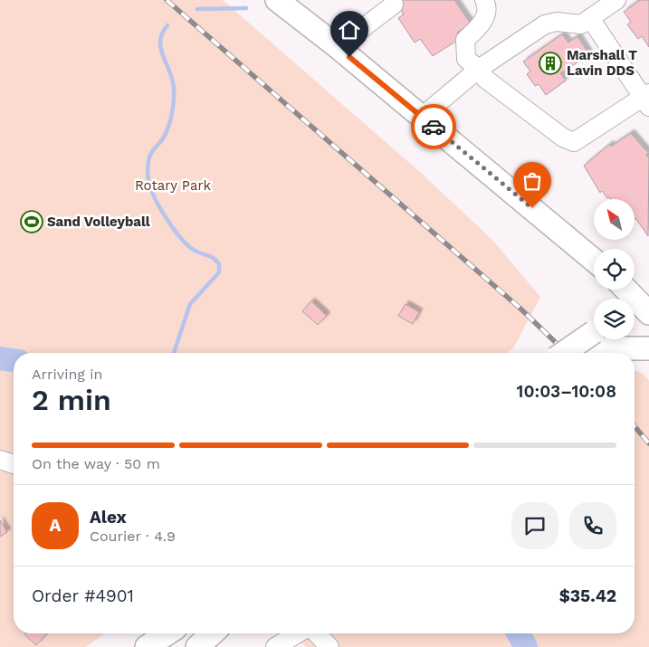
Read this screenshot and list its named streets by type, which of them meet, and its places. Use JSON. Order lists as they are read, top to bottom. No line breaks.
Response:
{"parks":["Rotary Park"],"places":{"building":["Marshall T Lavin DDS"],"sports":["Sand Volleyball"]},"north":"top left","page":{"heading":["2 min","Arriving in","10:03–10:08"],"panel":["Alex","Courier · 4.9","Order #4901","$35.42"],"bar":"On the way · 50 m","round":"A"}}
